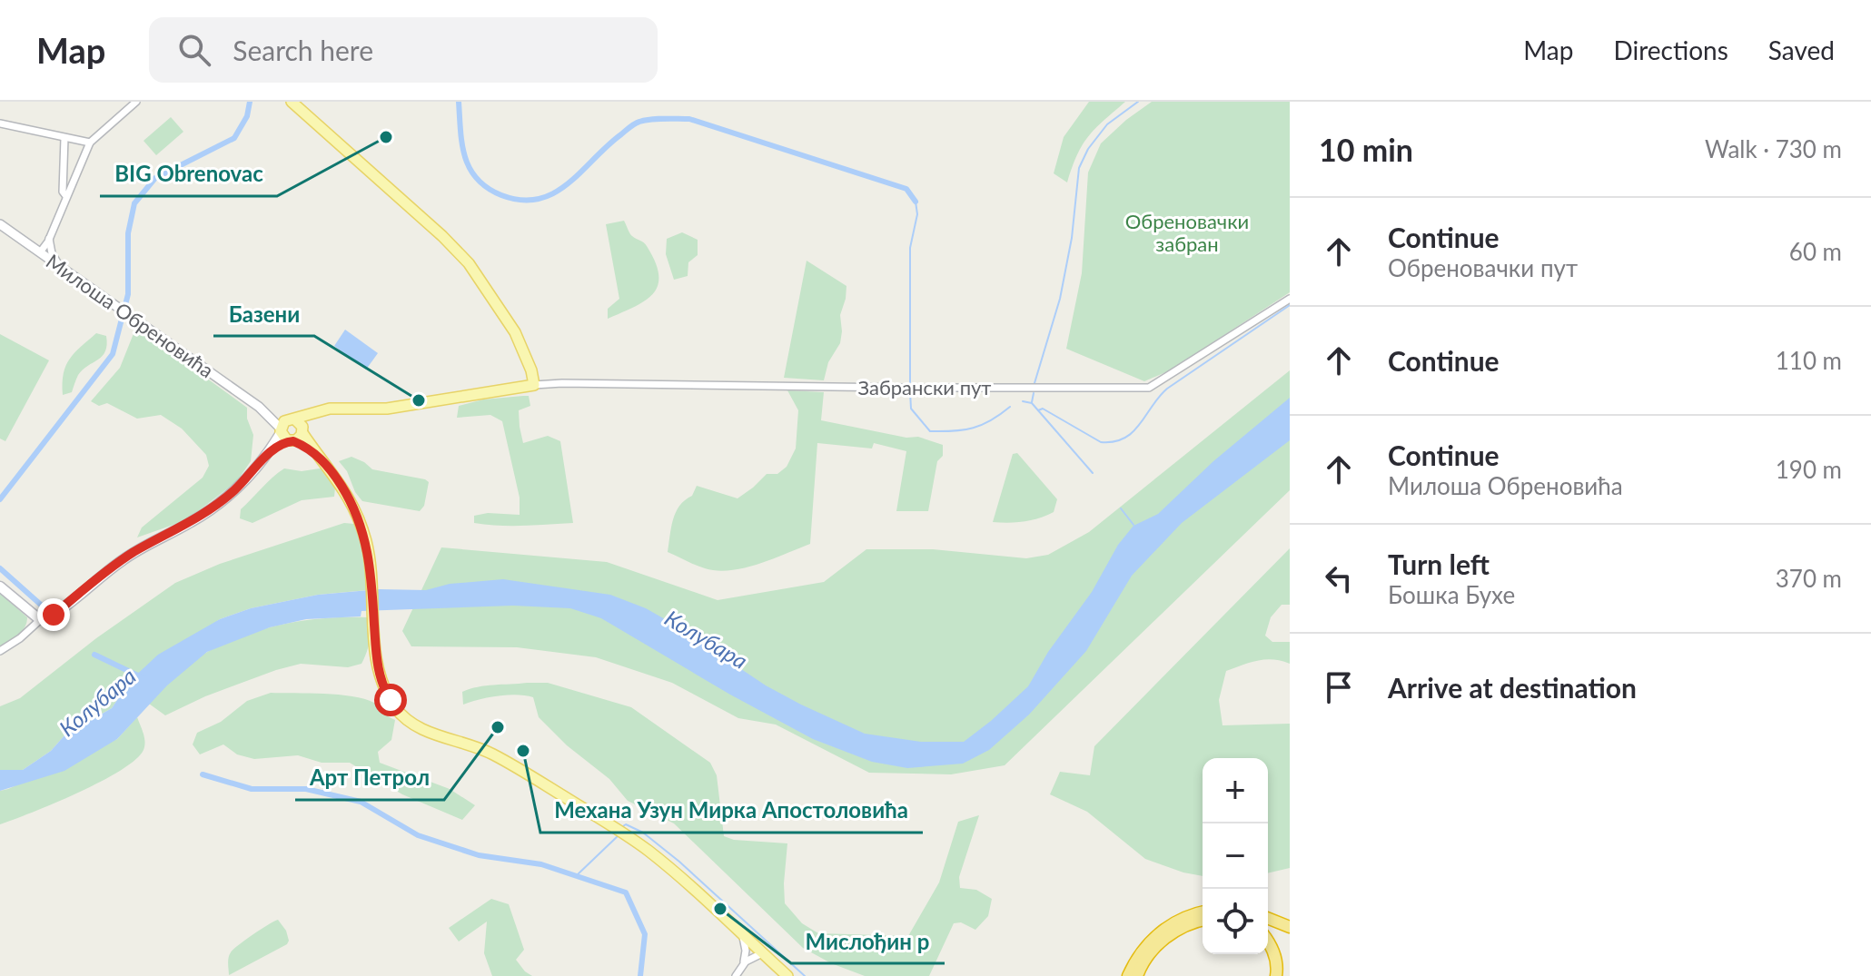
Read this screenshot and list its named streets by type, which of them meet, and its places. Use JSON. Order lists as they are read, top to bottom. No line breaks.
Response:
{"streets":{"main road":["Милоша Обреновића"],"street":["Забрански пут"]},"water":["Колубара"],"parks":["Обреновачки забран"],"places":["BIG Obrenovac","Базени","Арт Петрол","Механа Узун Мирка Апостоловића","Мислођин р"],"page":{"header":"Map","search":"Search here","nav":["Map","Directions","Saved"],"heading":["10 min","Walk · 730 m"],"list":[["Continue","Обреновачки пут","60 m"],["Continue","110 m"],["Continue","Милоша Обреновића","190 m"],["Turn left","Бошка Бухе","370 m"],"Arrive at destination"],"map_buttons":["+","−"]}}
